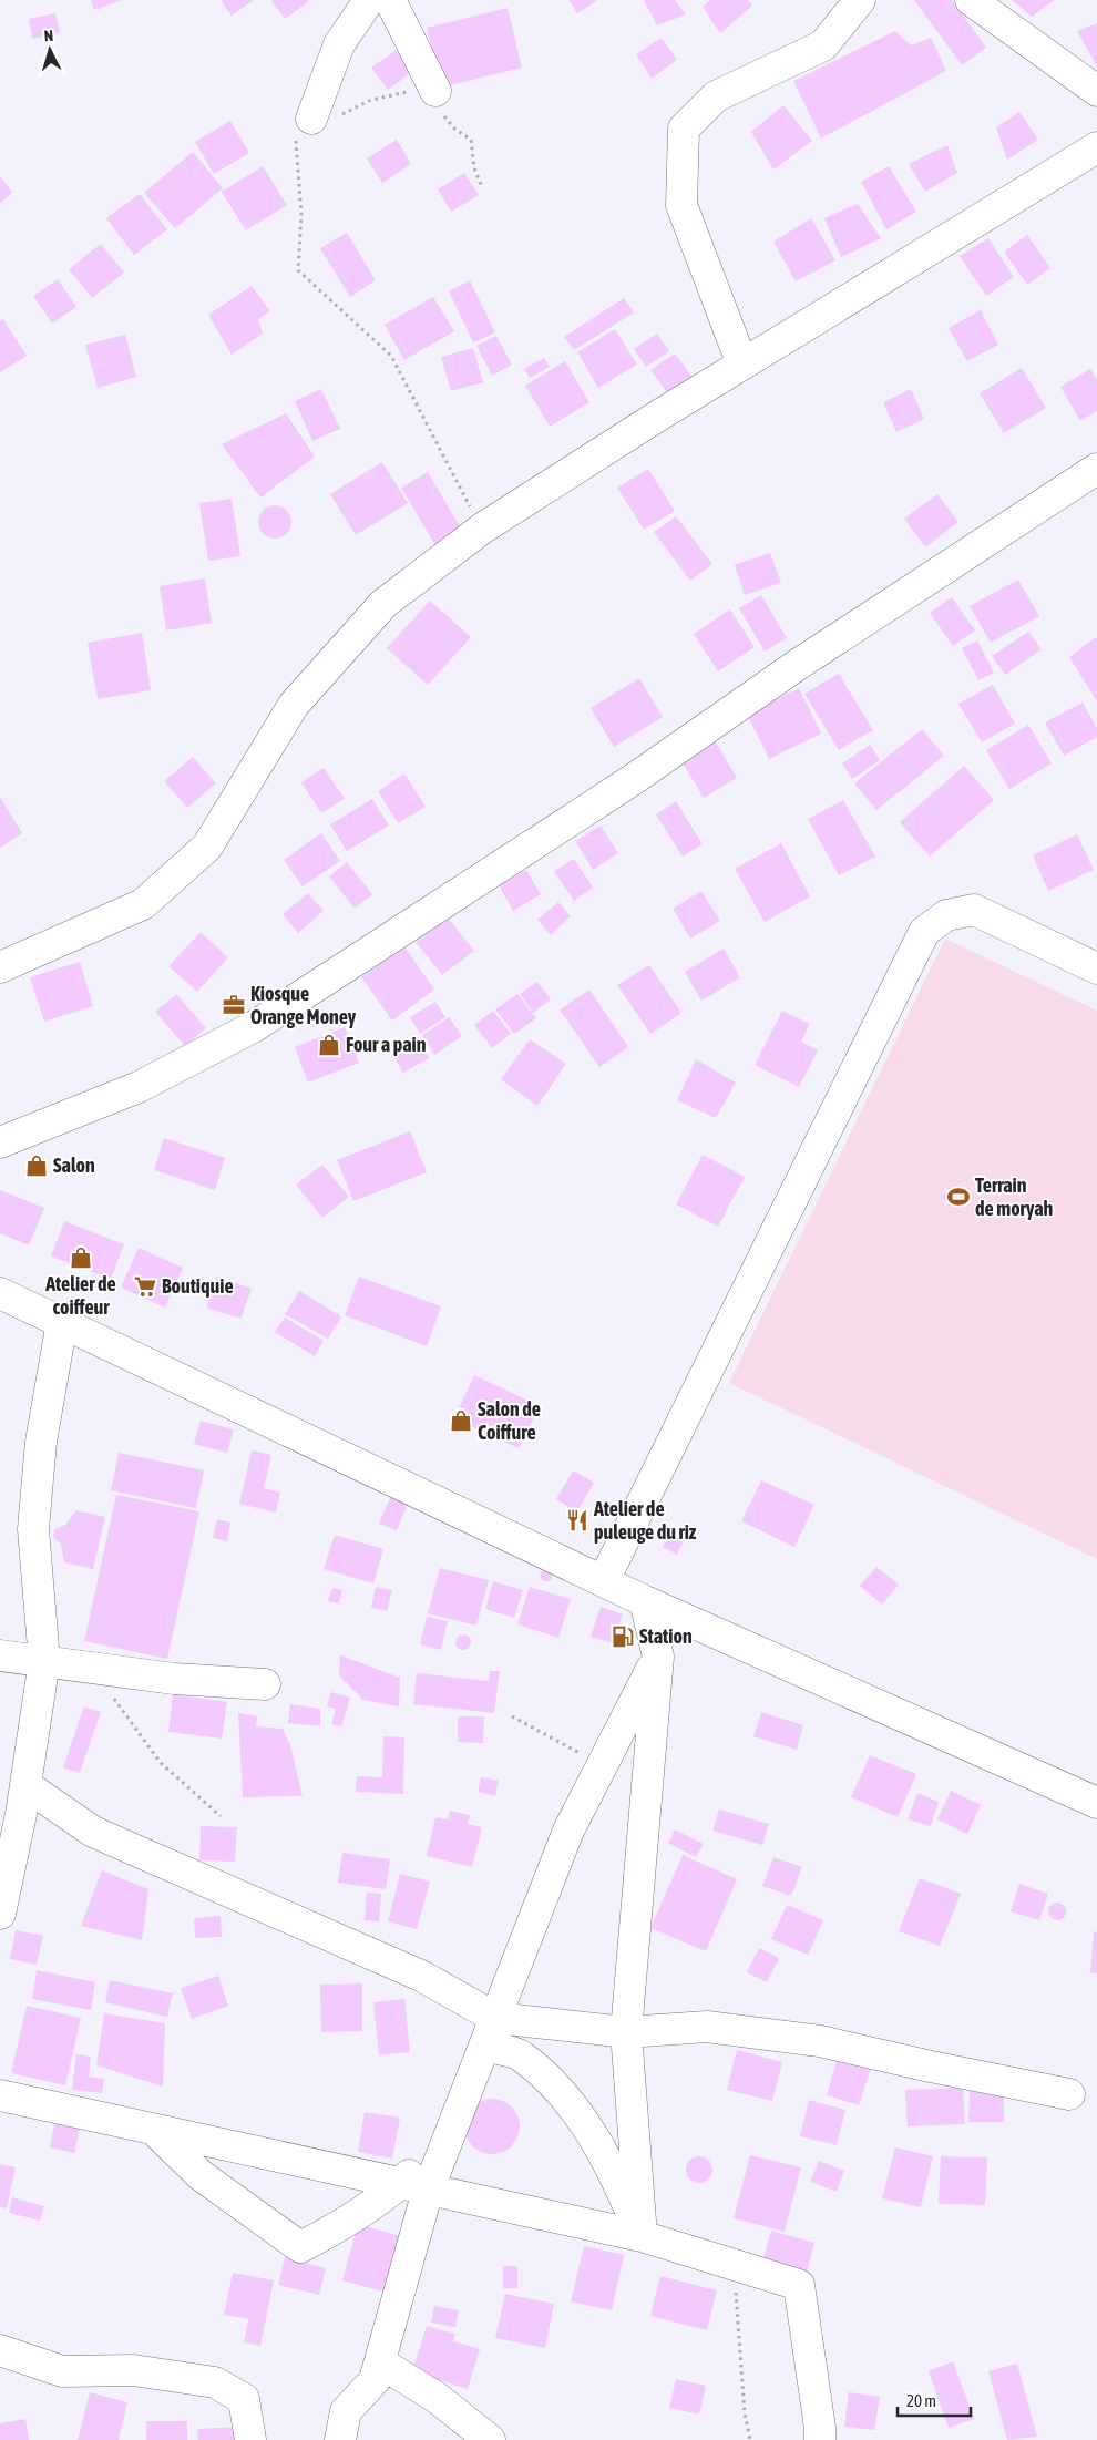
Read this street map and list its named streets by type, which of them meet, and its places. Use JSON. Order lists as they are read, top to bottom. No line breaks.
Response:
{"places":{"office":["Kiosque Orange Money"],"shop":["Four a pain","Salon","Atelier de coiffeur","Salon de Coiffure"],"sports":["Terrain de moryah"],"supermarket":["Boutiquie"],"restaurant":["Atelier de puleuge du riz"],"fuel station":["Station"]},"scale_bar":"20 m","north":"top"}
